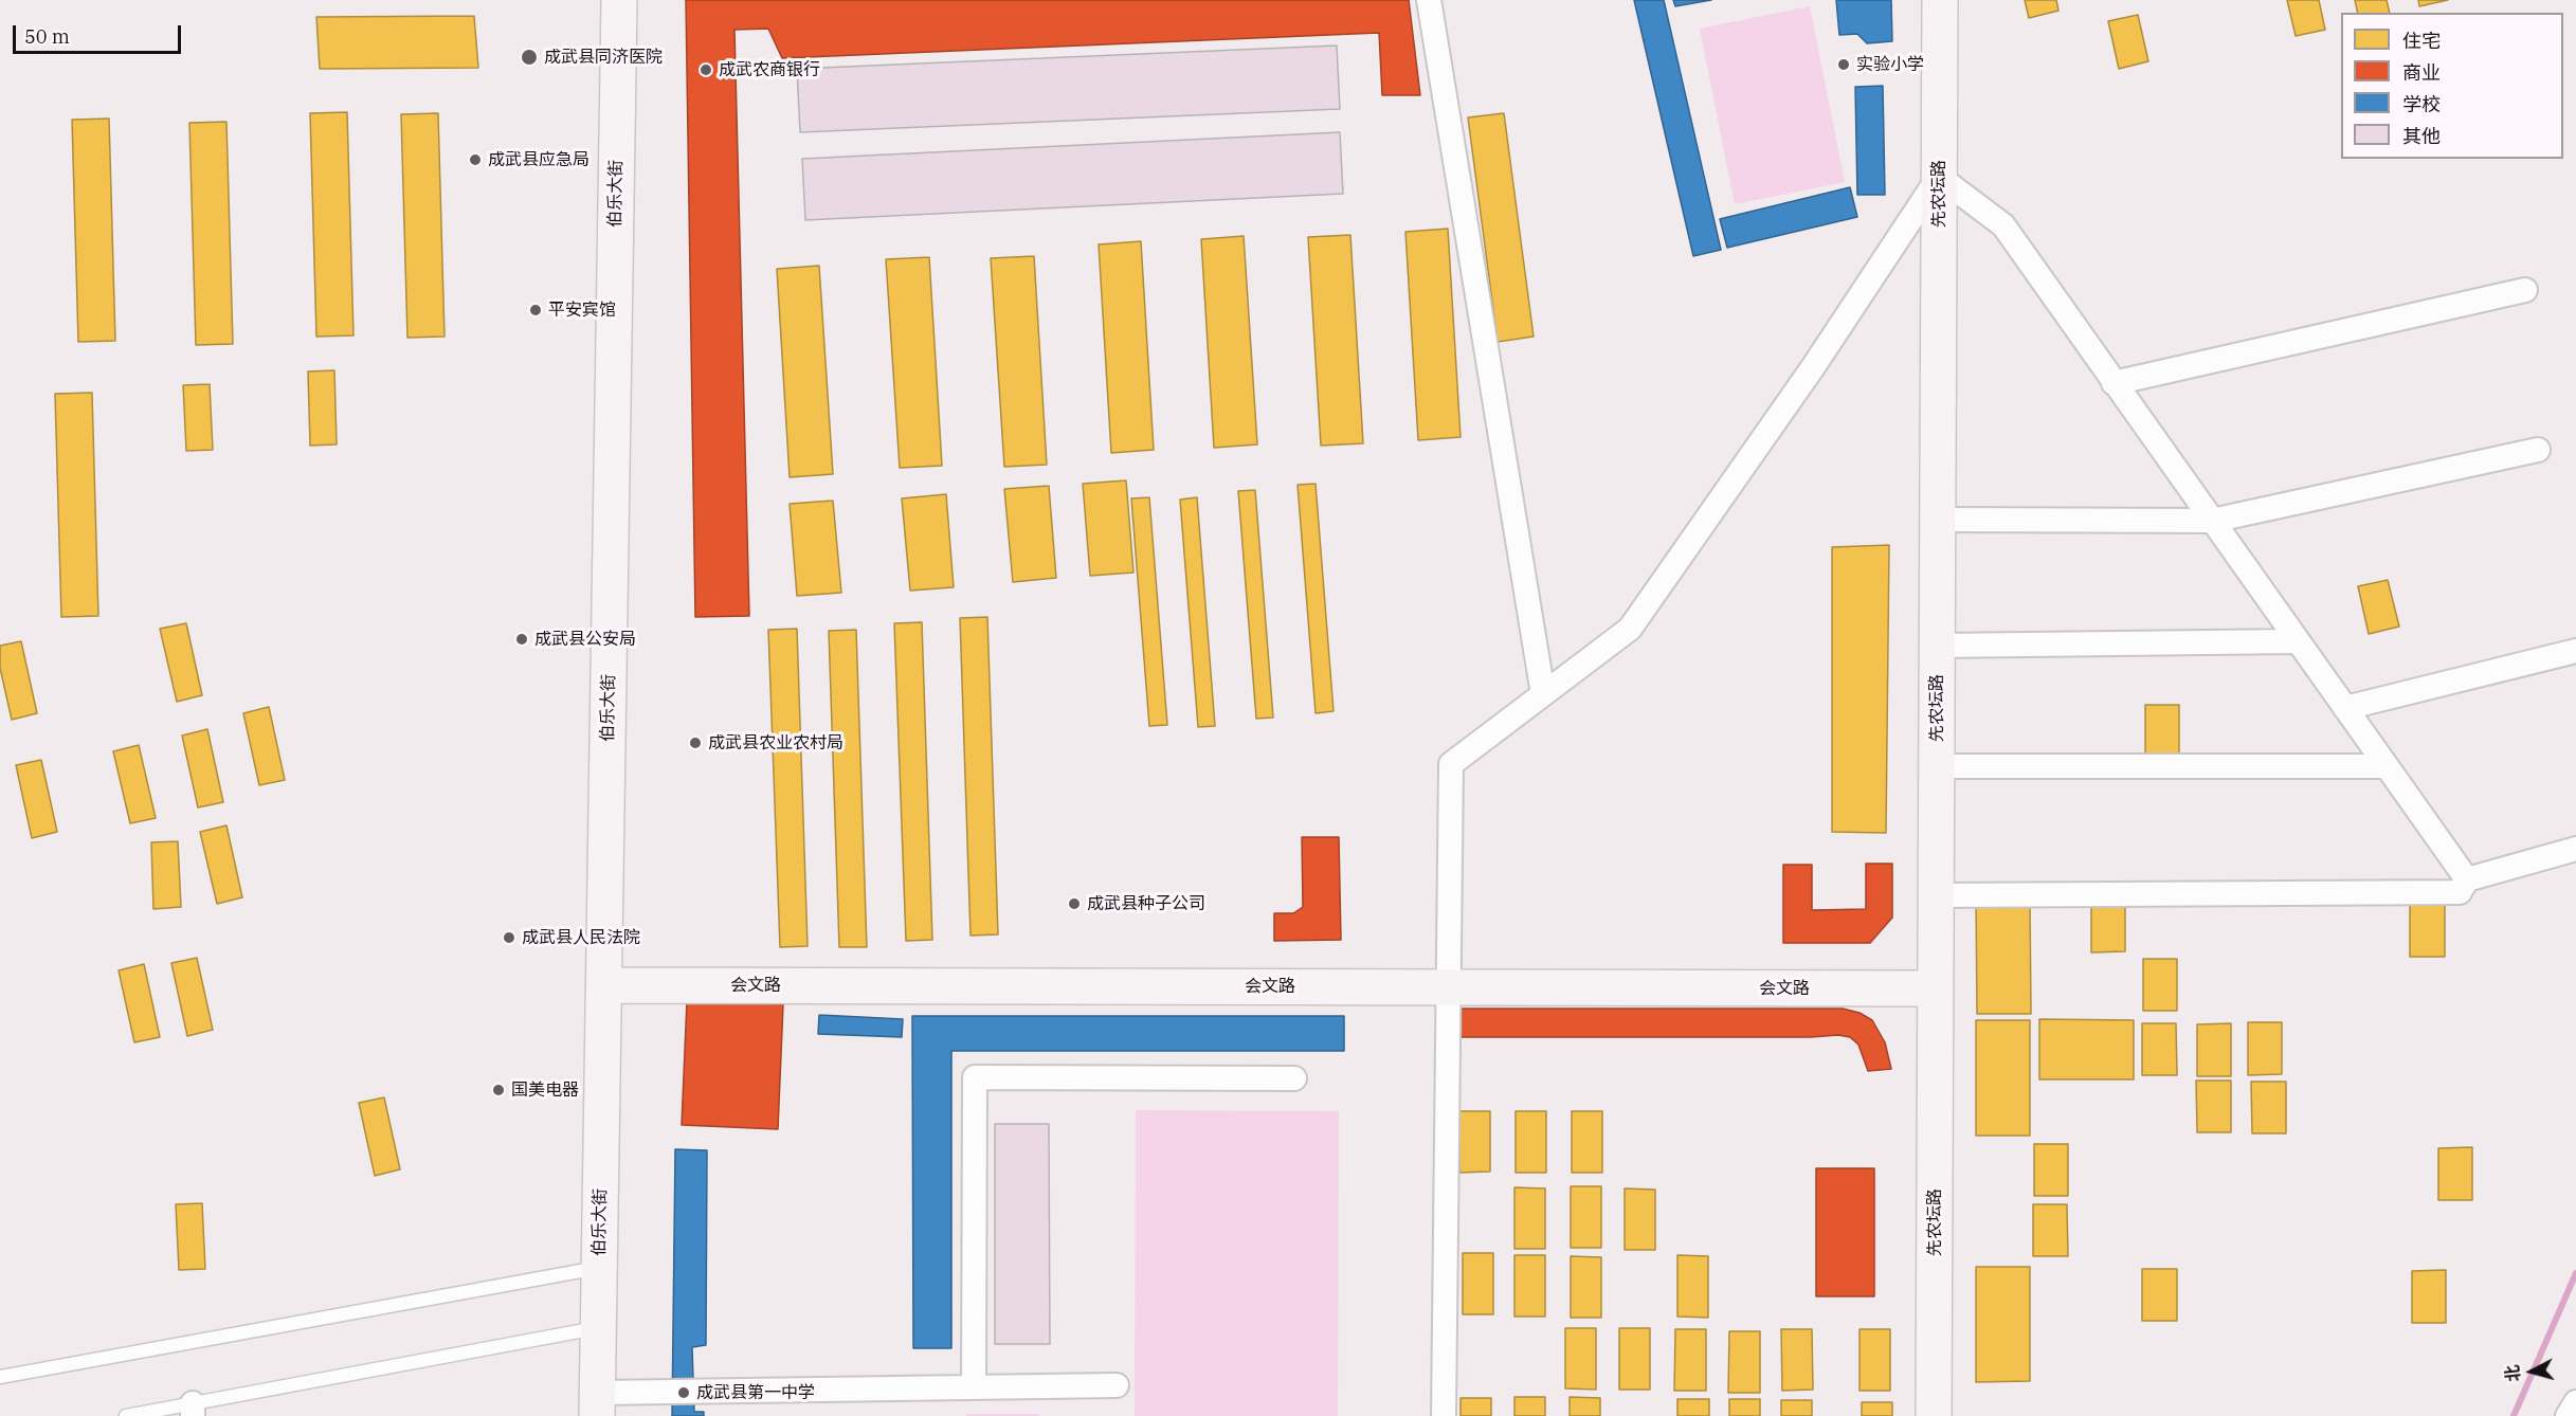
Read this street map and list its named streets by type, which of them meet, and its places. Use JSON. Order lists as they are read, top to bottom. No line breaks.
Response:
{"streets":{"street":["伯乐大街","先农坛路","会文路"]},"crossings":[["伯乐大街","会文路"],["先农坛路","会文路"]],"places":["成武县同济医院","实验小学","成武农商银行","成武县应急局","平安宾馆","成武县公安局","成武县农业农村局","成武县种子公司","成武县人民法院","国美电器","成武县第一中学"],"legend":["住宅","商业","学校","其他"],"scale_bar":"50 m","north":"left"}
